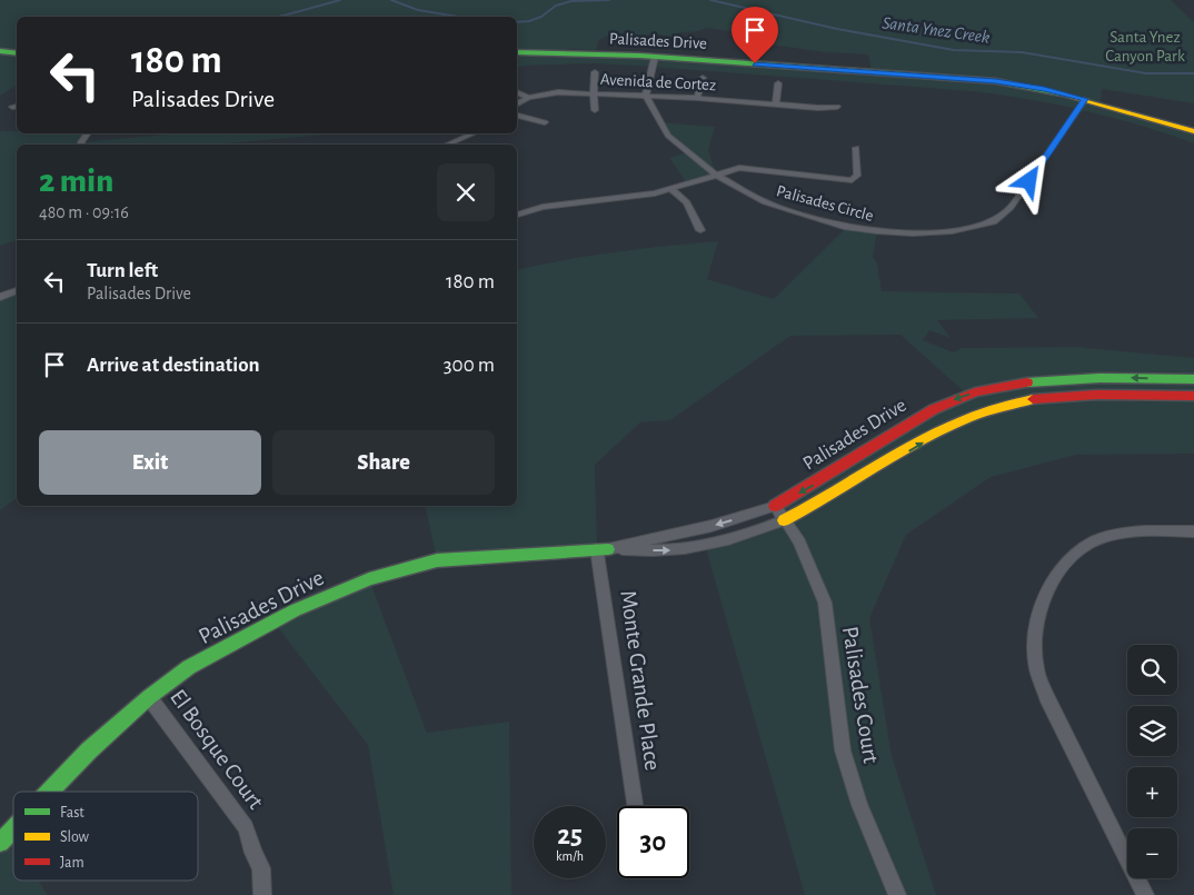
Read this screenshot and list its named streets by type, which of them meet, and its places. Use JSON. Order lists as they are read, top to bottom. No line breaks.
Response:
{"streets":{"street":["Palisades Drive","Avenida de Cortez","Palisades Circle","Monte Grande Place","Palisades Court","El Bosque Court"]},"crossings":[["Palisades Drive","Palisades Circle"],["Palisades Drive","Monte Grande Place"],["Palisades Drive","Palisades Court"],["Palisades Drive","El Bosque Court"],["Avenida de Cortez","Palisades Circle"]],"water":["Santa Ynez Creek"],"parks":["Santa Ynez Canyon Park"],"legend":["Fast","Slow","Jam"],"page":{"turn":["180 m","Palisades Drive"],"heading":["2 min","480 m · 09:16"],"list":[{"name":"Turn left","note":"Palisades Drive","value":"180 m"},{"name":"Arrive at destination","value":"300 m"}],"buttons":["Exit","Share"],"map_buttons":["+","−"],"speed":"25 km/h","limit":"30"}}
